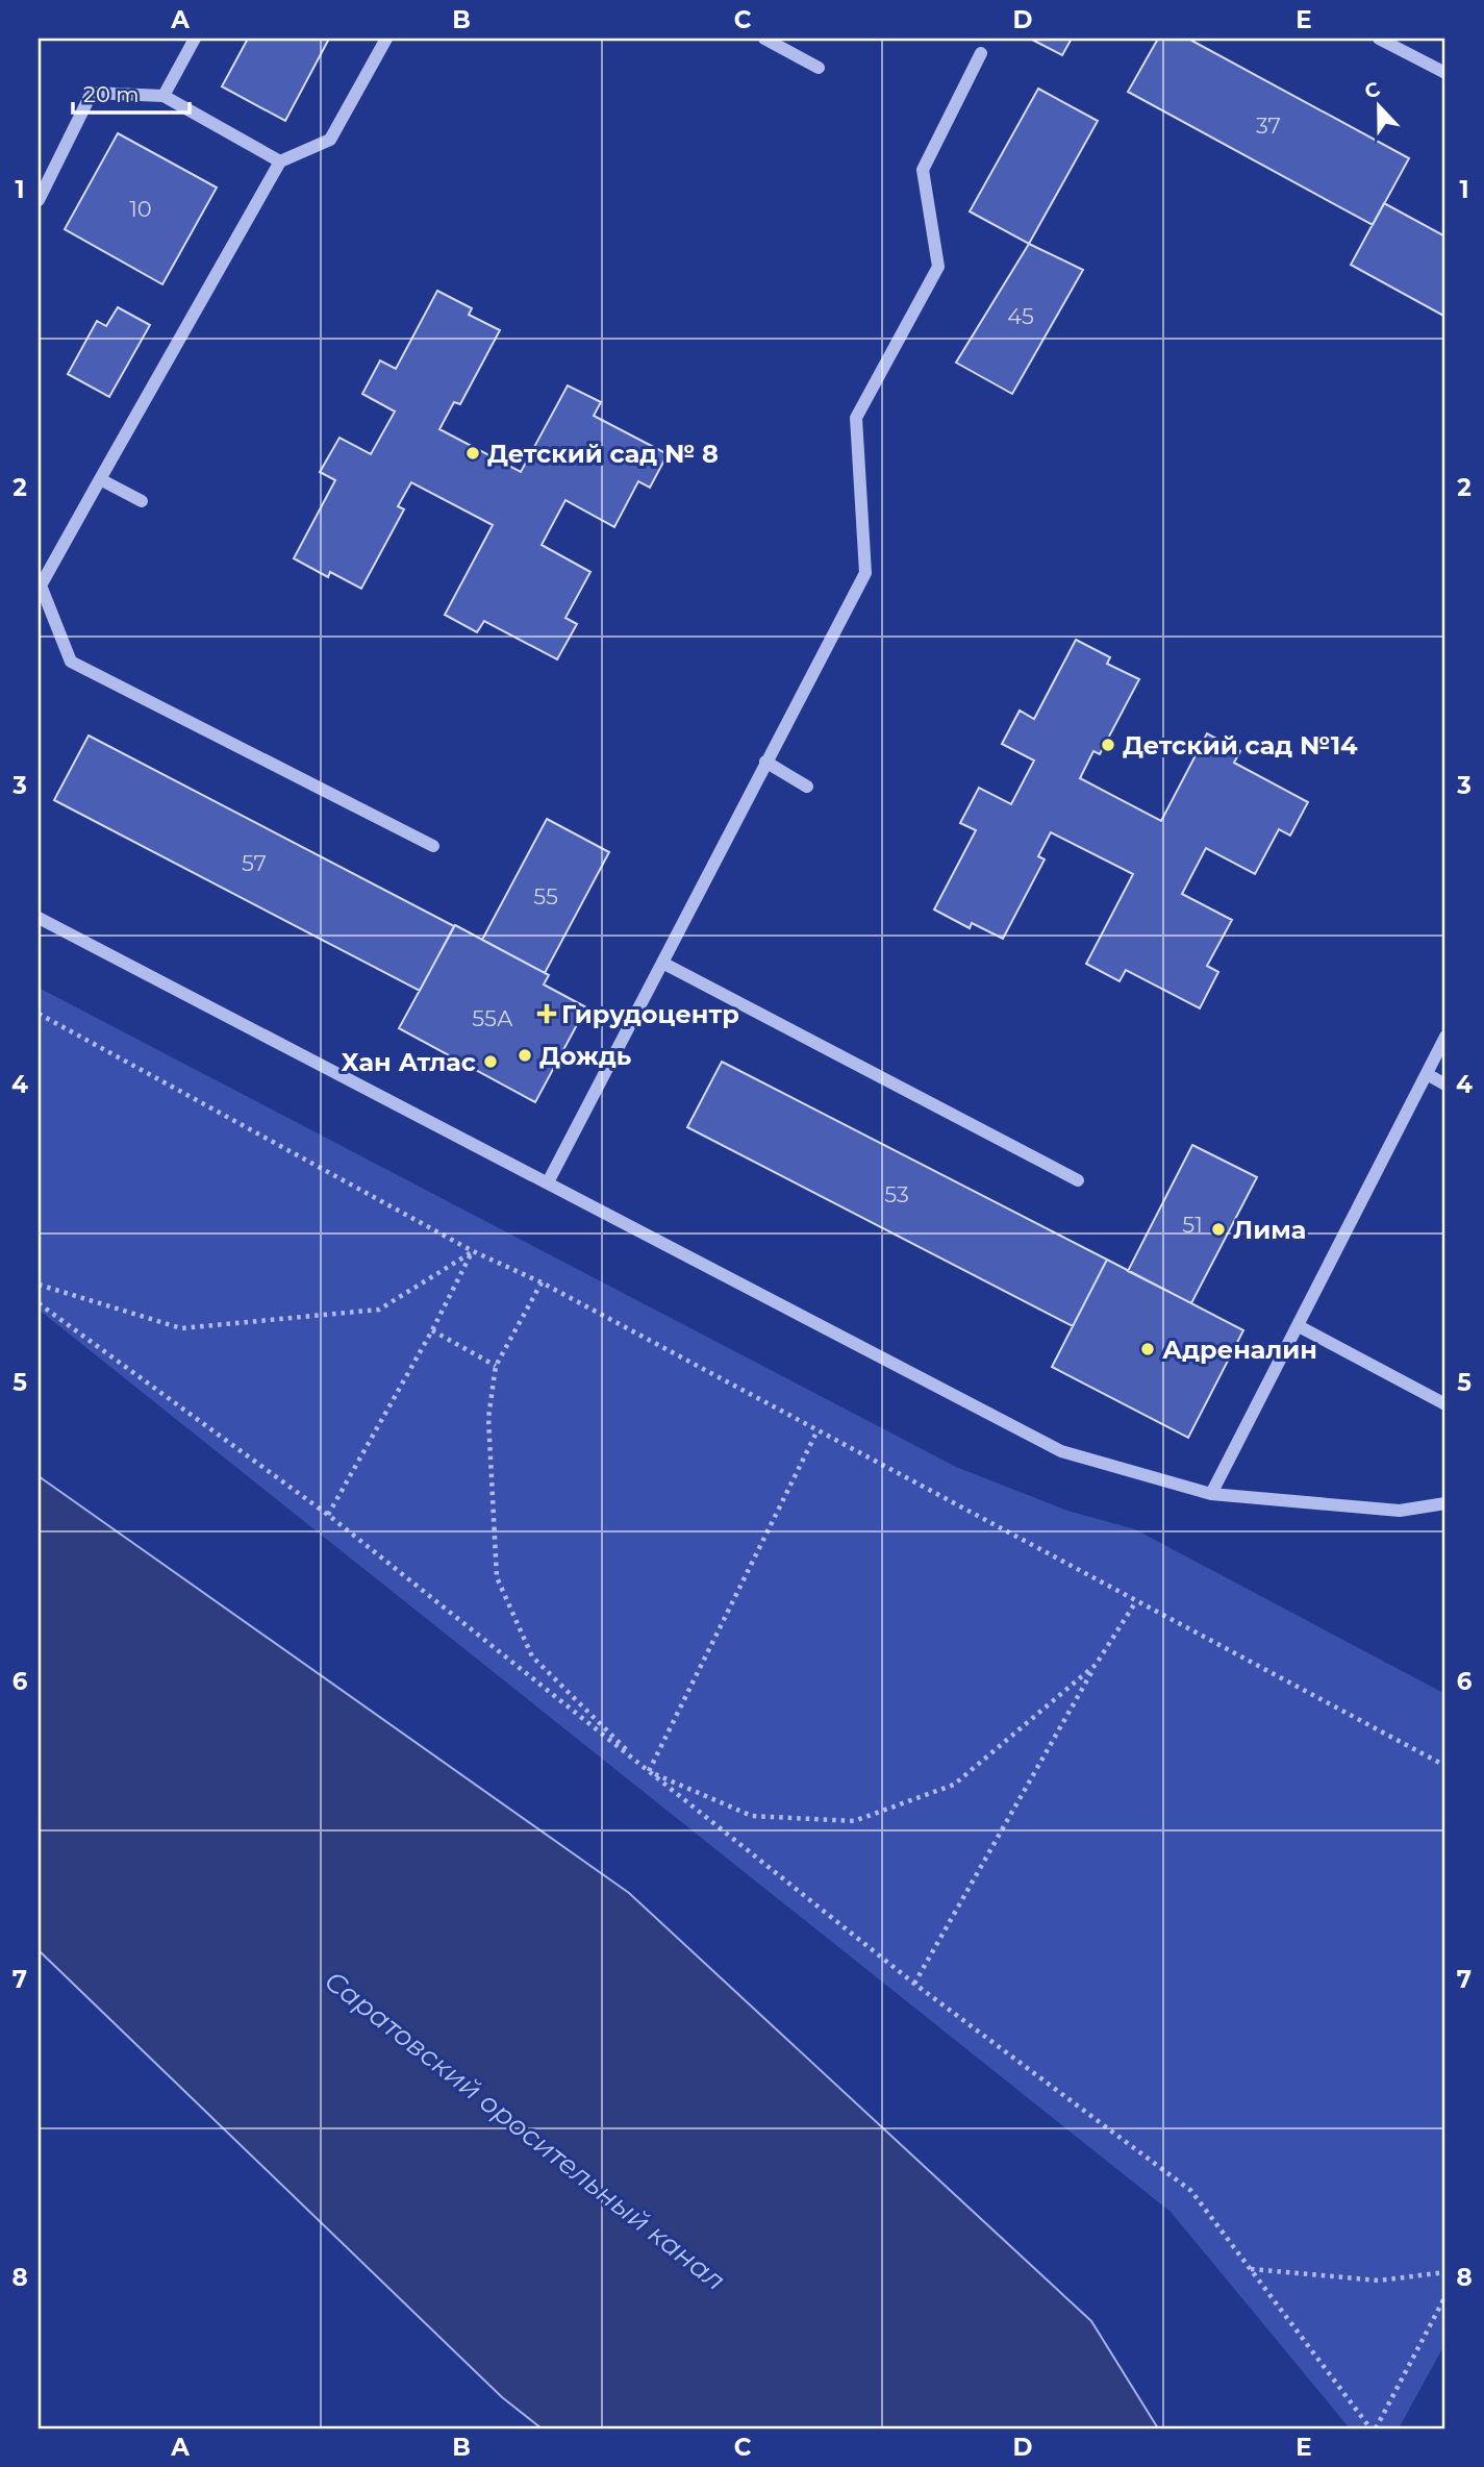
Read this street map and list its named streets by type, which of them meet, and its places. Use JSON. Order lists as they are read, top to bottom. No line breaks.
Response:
{"water":["Саратовский оросительный канал"],"places":{"other":["Детский сад № 8","Детский сад №14","Дождь","Хан Атлас","Лима","Адреналин"],"health":["Гирудоцентр"]},"house_numbers":["37","10","45","57","55","55А","53","51"],"scale_bar":"20 m","north":"top","grid":{"columns":["A","B","C","D","E"],"rows":["1","2","3","4","5","6","7","8"]}}
